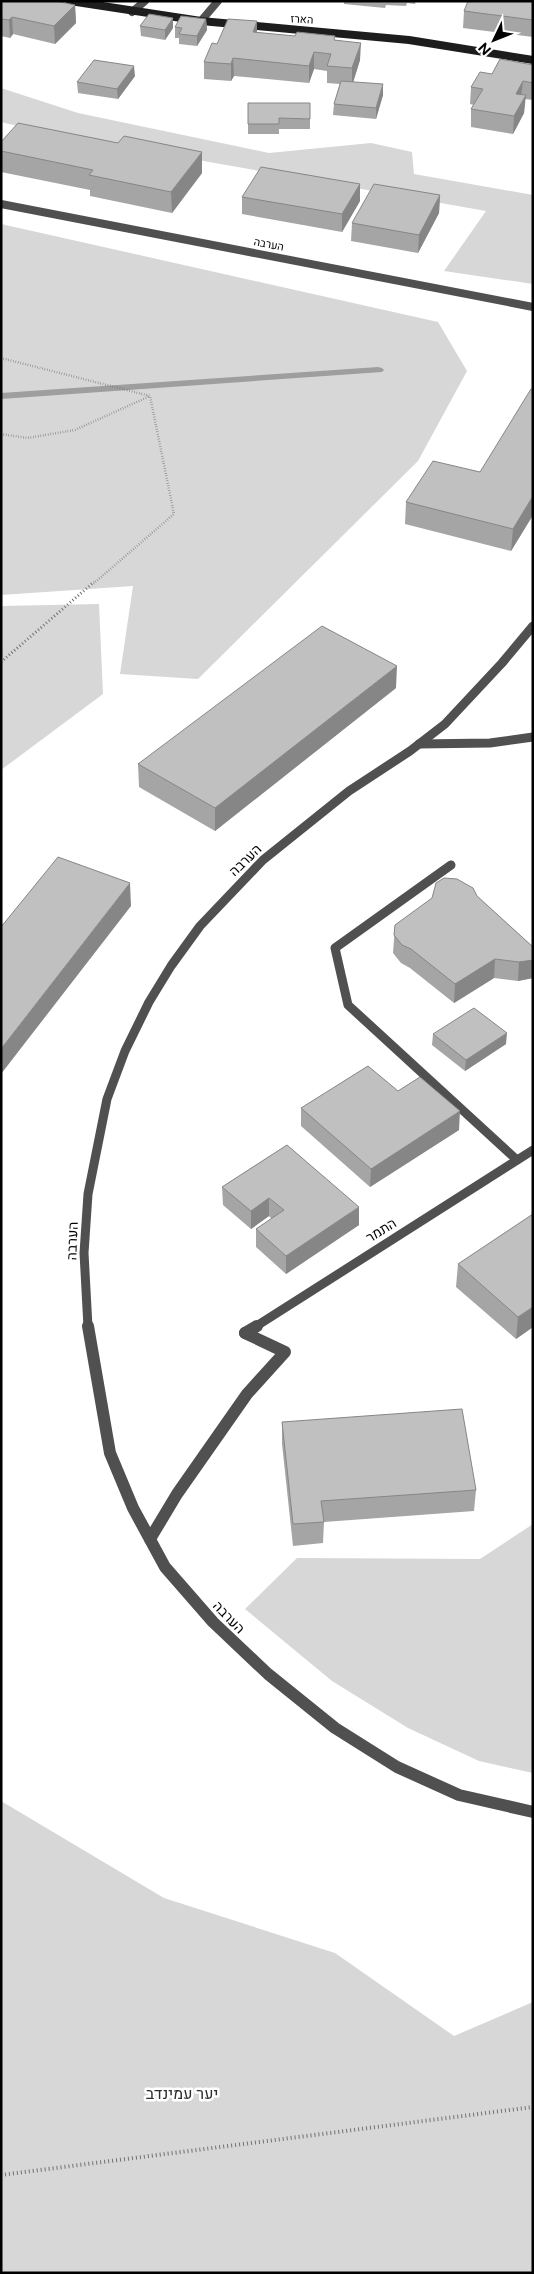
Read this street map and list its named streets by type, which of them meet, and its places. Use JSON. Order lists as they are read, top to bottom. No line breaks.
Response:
{"streets":{"street":["הארז","הערבה","התמר"]},"crossings":[["הערבה","התמר"]],"parks":["יער עמינדב"],"north":"bottom left"}
